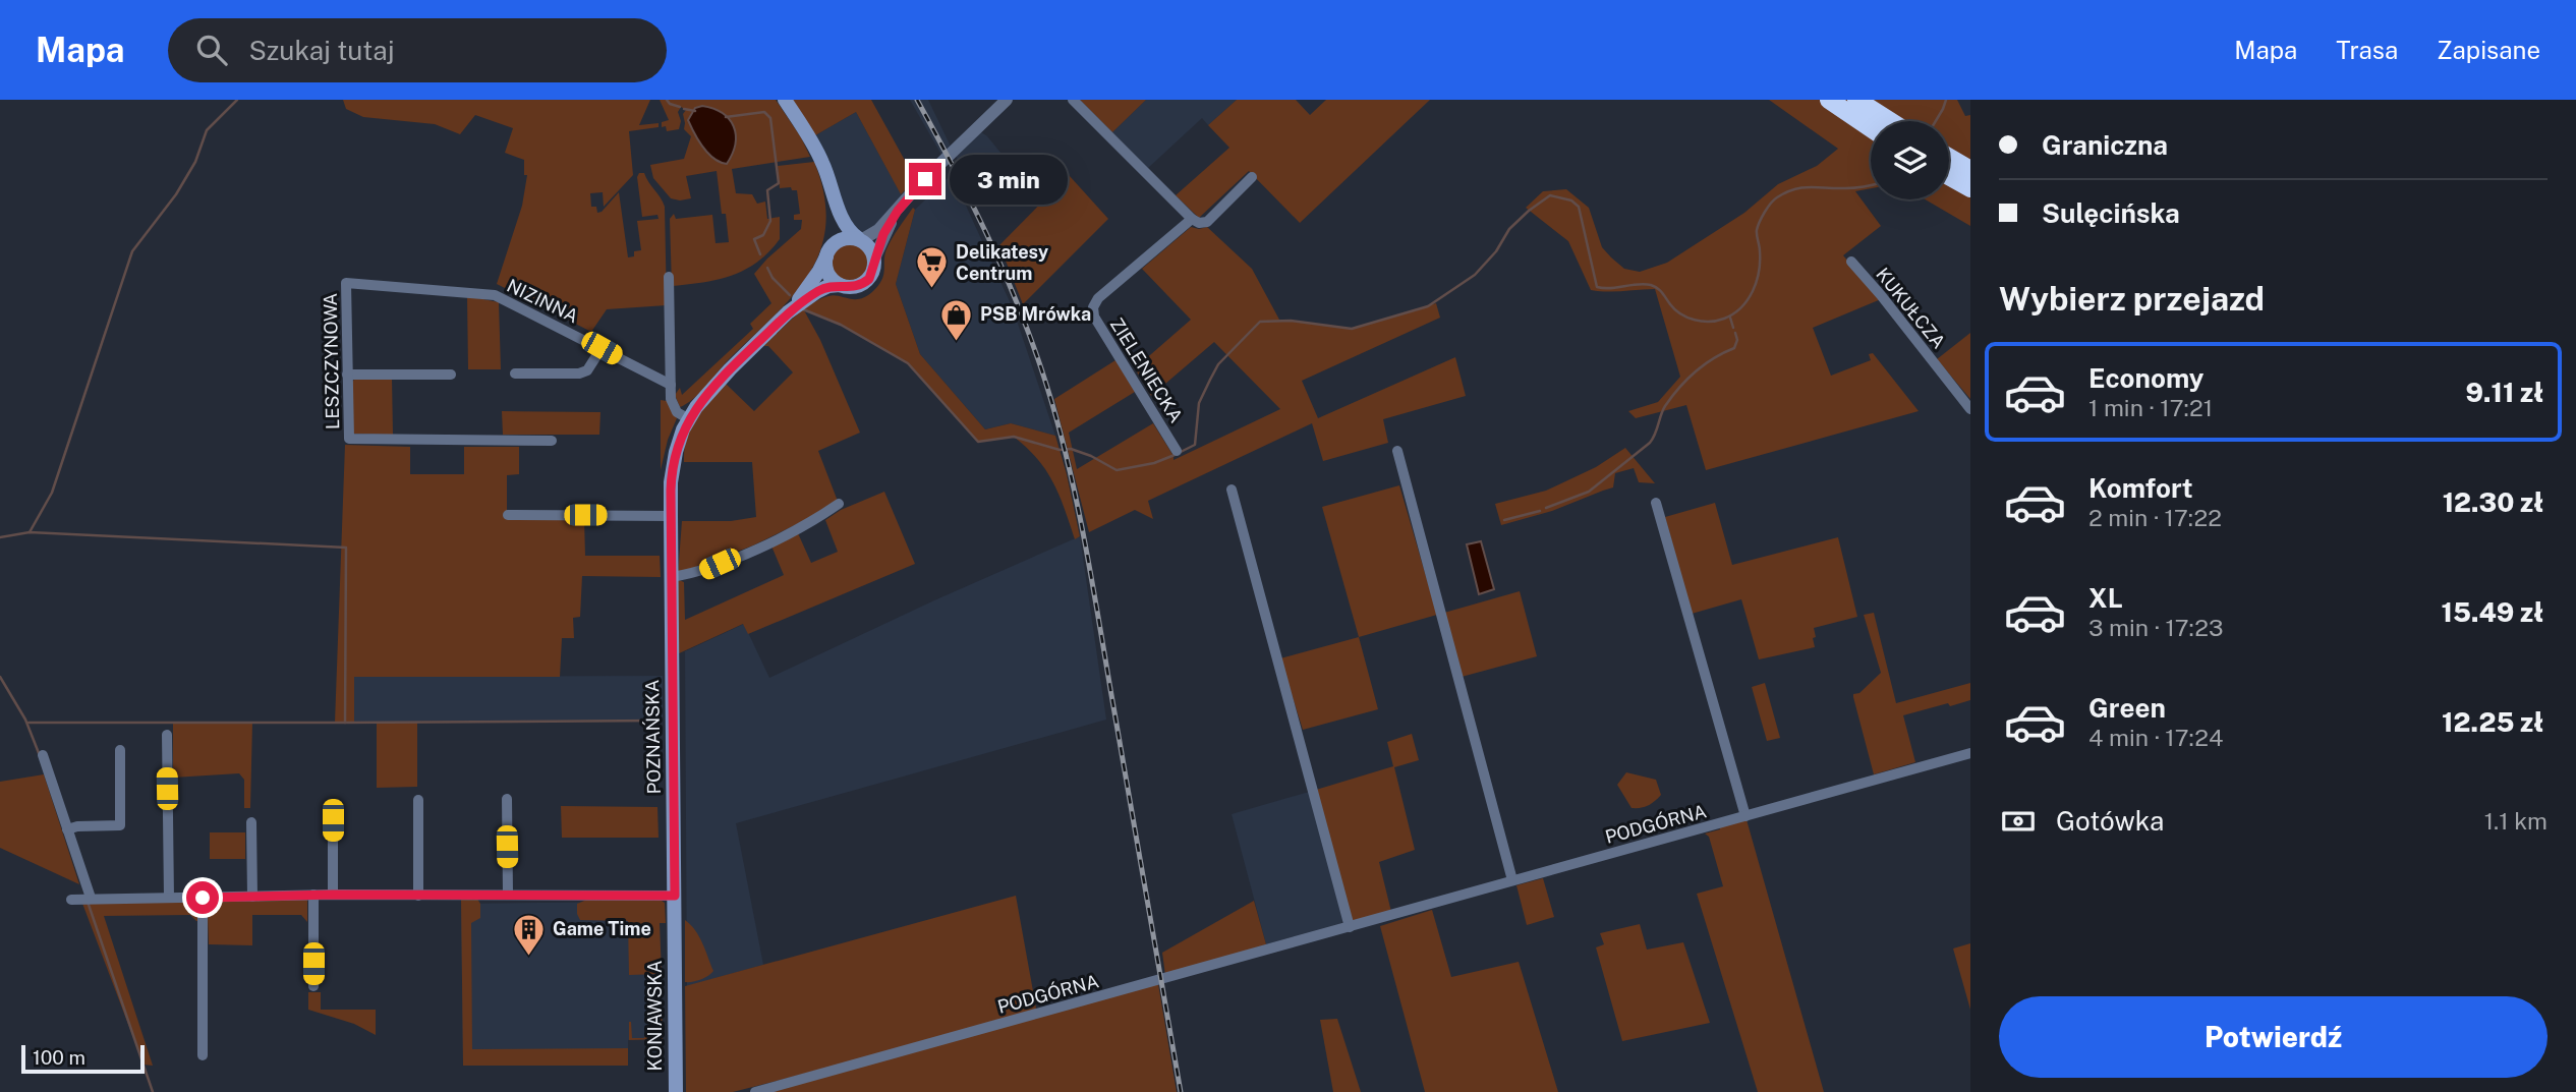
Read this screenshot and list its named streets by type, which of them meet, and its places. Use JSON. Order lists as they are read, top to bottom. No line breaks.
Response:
{"streets":{"main road":["POZNAŃSKA","KONIAWSKA"],"street":["NIZINNA","KUKUŁCZA","LESZCZYNOWA","ZIELENIECKA","PODGÓRNA"]},"crossings":[["NIZINNA","LESZCZYNOWA"],["POZNAŃSKA","KONIAWSKA"]],"places":{"supermarket":["Delikatesy Centrum"],"shop":["PSB Mrówka"],"building":["Game Time"]},"scale_bar":"100 m","page":{"header":"Mapa","search":"Szukaj tutaj","nav":["Mapa","Trasa","Zapisane"],"banner":["Graniczna","Sulęcińska"],"bubble":"3 min","heading":"Wybierz przejazd","list":[{"name":"Economy","note":"1 min · 17:21","value":"9.11 zł"},{"name":"Komfort","note":"2 min · 17:22","value":"12.30 zł"},{"name":"XL","note":"3 min · 17:23","value":"15.49 zł"},{"name":"Green","note":"4 min · 17:24","value":"12.25 zł"}],"pay":["Gotówka","1.1 km"],"buttons":"Potwierdź","scale":"100 m"}}
